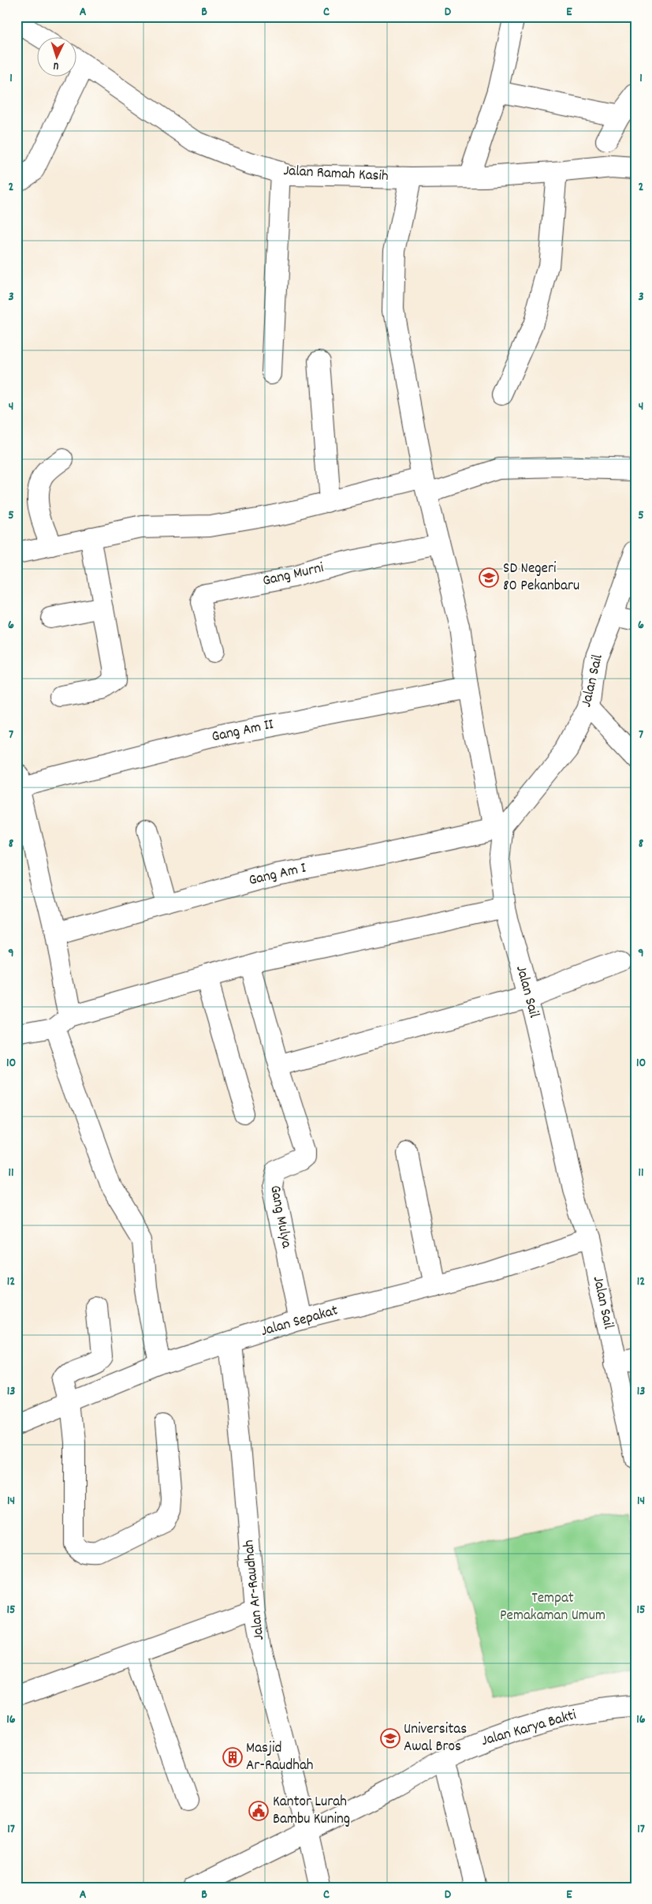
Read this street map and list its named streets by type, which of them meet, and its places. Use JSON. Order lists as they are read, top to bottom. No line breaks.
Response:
{"streets":{"street":["Jalan Ramah Kasih","Gang Murni","Jalan Sail","Gang Am II","Gang Am I","Gang Mulya","Jalan Sepakat","Jalan Ar-Raudhah","Jalan Karya Bakti"]},"crossings":[["Jalan Sail","Gang Am I"],["Jalan Sail","Jalan Sepakat"],["Gang Mulya","Jalan Sepakat"],["Jalan Sepakat","Jalan Ar-Raudhah"],["Jalan Ar-Raudhah","Jalan Karya Bakti"]],"parks":["Tempat Pemakaman Umum"],"places":{"school or university":["SD Negeri 80 Pekanbaru","Universitas Awal Bros"],"building":["Masjid Ar-Raudhah"],"public building":["Kantor Lurah Bambu Kuning"]},"north":"bottom","grid":{"columns":["A","B","C","D","E"],"rows":["1","2","3","4","5","6","7","8","9","10","11","12","13","14","15","16","17"]}}
